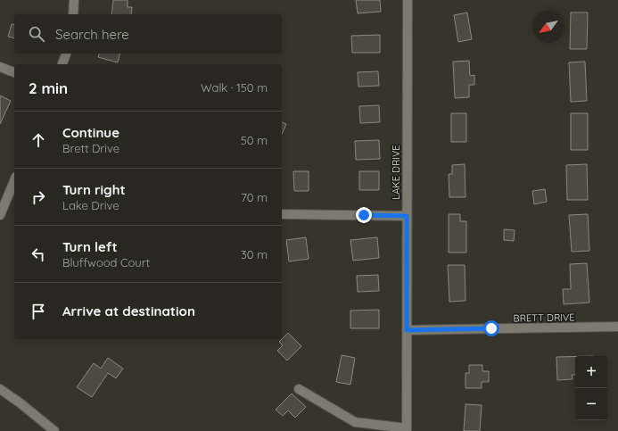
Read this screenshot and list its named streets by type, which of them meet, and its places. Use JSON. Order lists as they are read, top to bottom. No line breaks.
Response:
{"streets":{"street":["LAKE DRIVE","BRETT DRIVE"]},"crossings":[["LAKE DRIVE","BRETT DRIVE"]],"north":"bottom left","page":{"search":"Search here","heading":["2 min","Walk · 150 m"],"list":[["Continue","Brett Drive","50 m"],["Turn right","Lake Drive","70 m"],["Turn left","Bluffwood Court","30 m"],"Arrive at destination"],"map_buttons":["+","−"]}}
